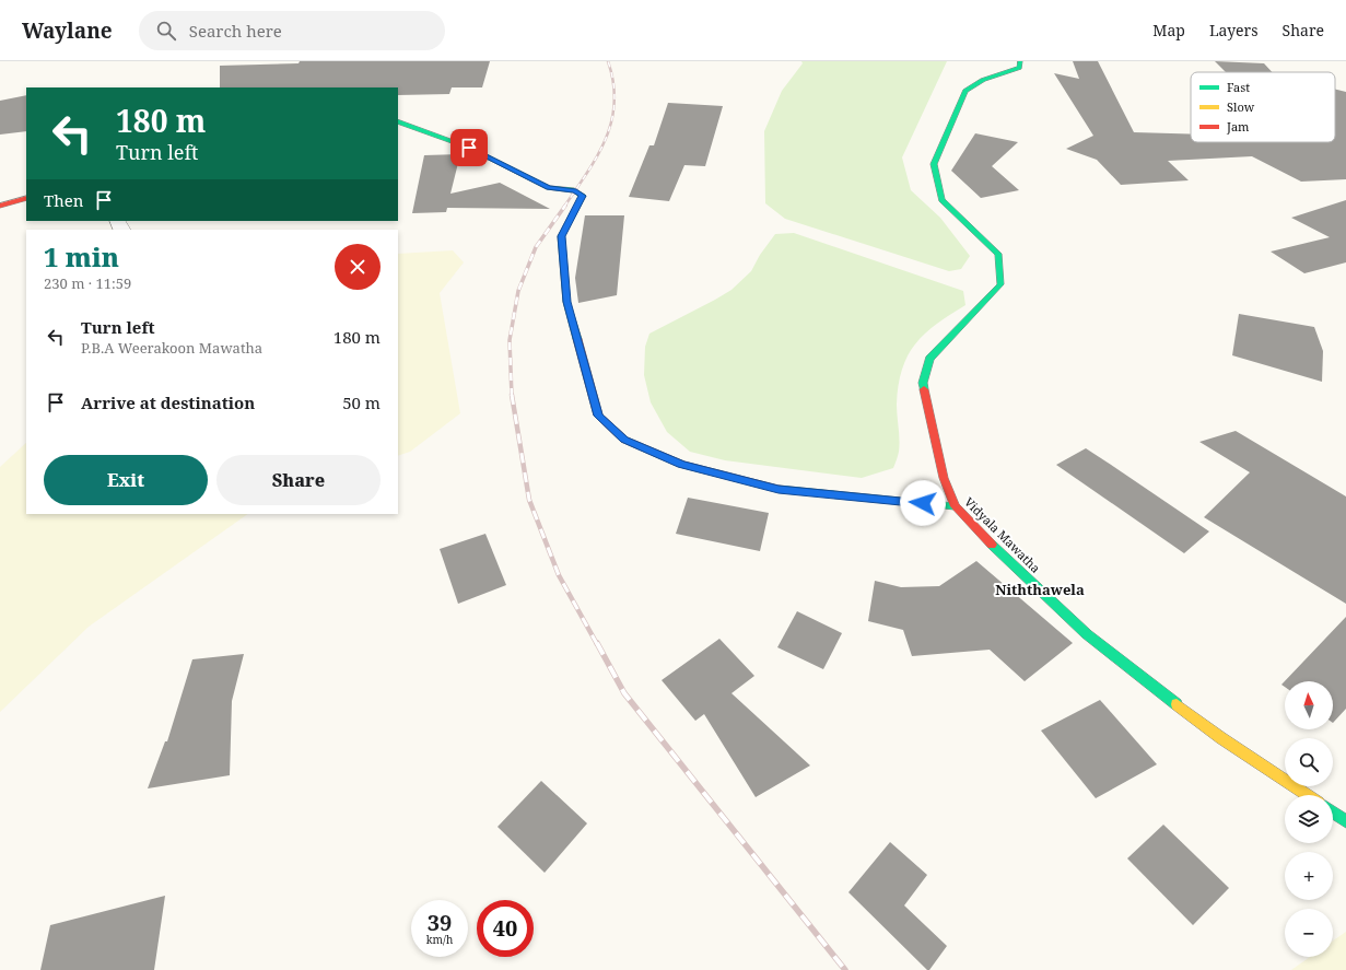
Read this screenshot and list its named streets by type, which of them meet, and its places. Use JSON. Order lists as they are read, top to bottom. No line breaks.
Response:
{"streets":{"street":["Vidyala Mawatha"]},"districts":["Niththawela"],"legend":["Fast","Slow","Jam"],"north":"top","page":{"header":"Waylane","search":"Search here","nav":["Map","Layers","Share"],"turn":["180 m","Turn left"],"then":"Then","heading":["1 min","230 m · 11:59"],"list":[{"name":"Turn left","note":"P.B.A Weerakoon Mawatha","value":"180 m"},{"name":"Arrive at destination","value":"50 m"}],"buttons":["Exit","Share"],"map_buttons":["+","−"],"speed":"39 km/h","limit":"40"}}
